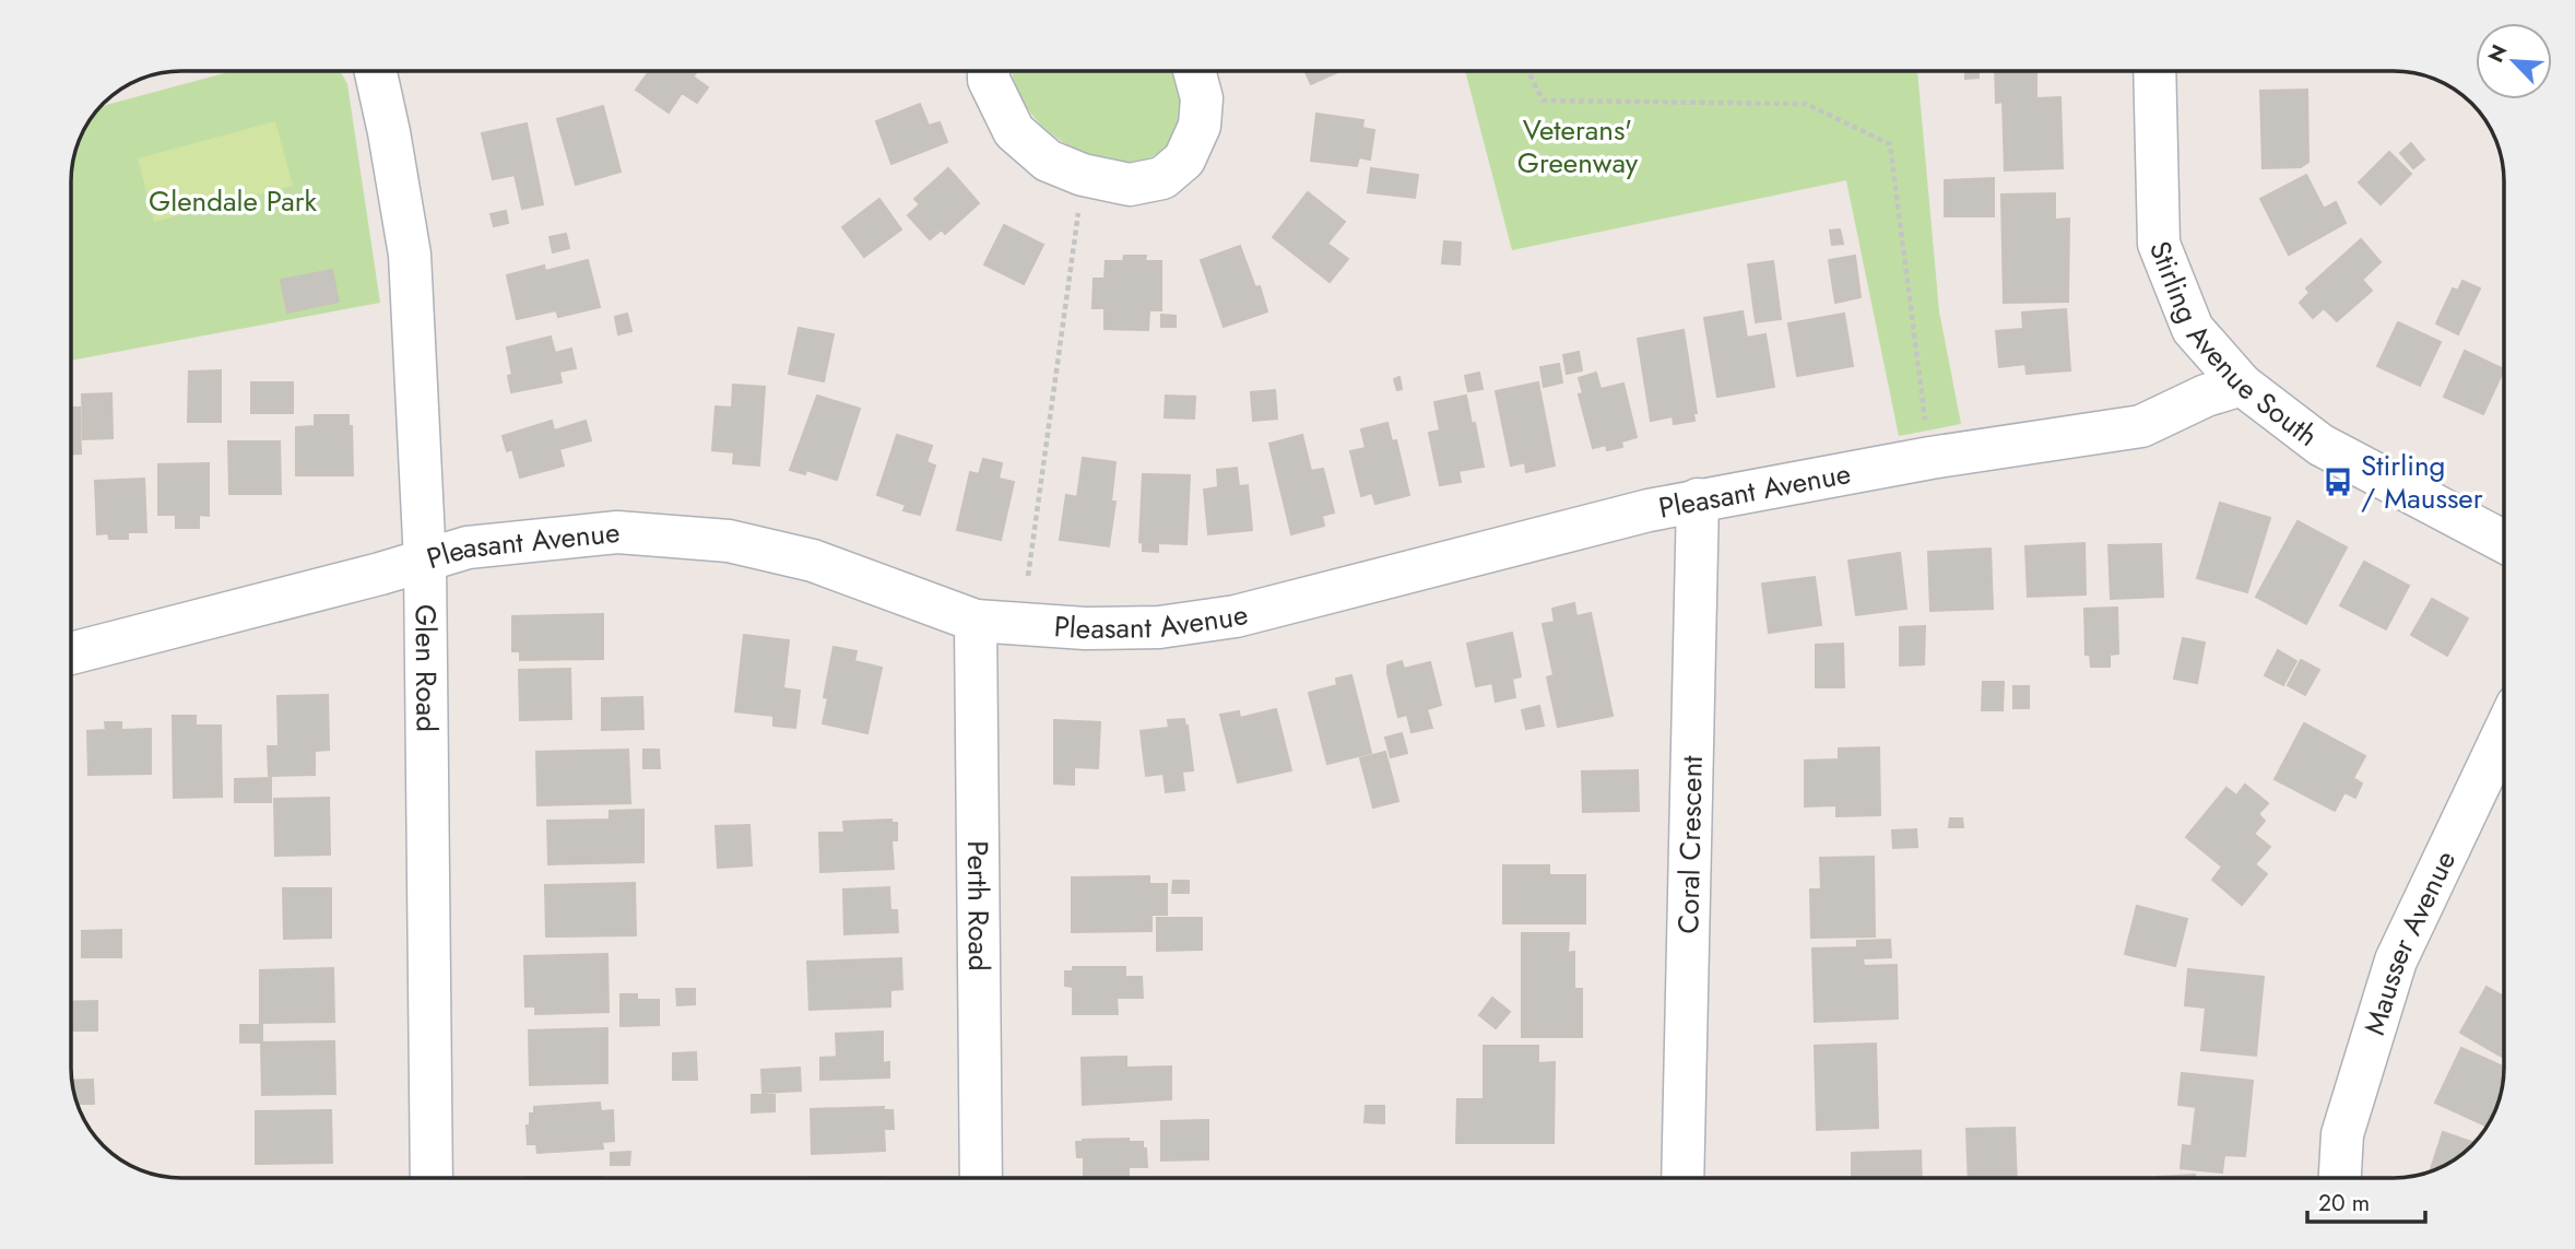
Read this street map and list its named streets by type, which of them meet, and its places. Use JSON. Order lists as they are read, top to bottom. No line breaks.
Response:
{"streets":{"street":["Stirling Avenue South","Pleasant Avenue","Glen Road","Coral Crescent","Perth Road","Mausser Avenue"]},"crossings":[["Stirling Avenue South","Pleasant Avenue"],["Pleasant Avenue","Glen Road"],["Pleasant Avenue","Coral Crescent"],["Pleasant Avenue","Perth Road"]],"parks":["Veterans' Greenway","Glendale Park"],"places":{"bus stop":["Stirling / Mausser"]},"scale_bar":"20 m","north":"top left"}
